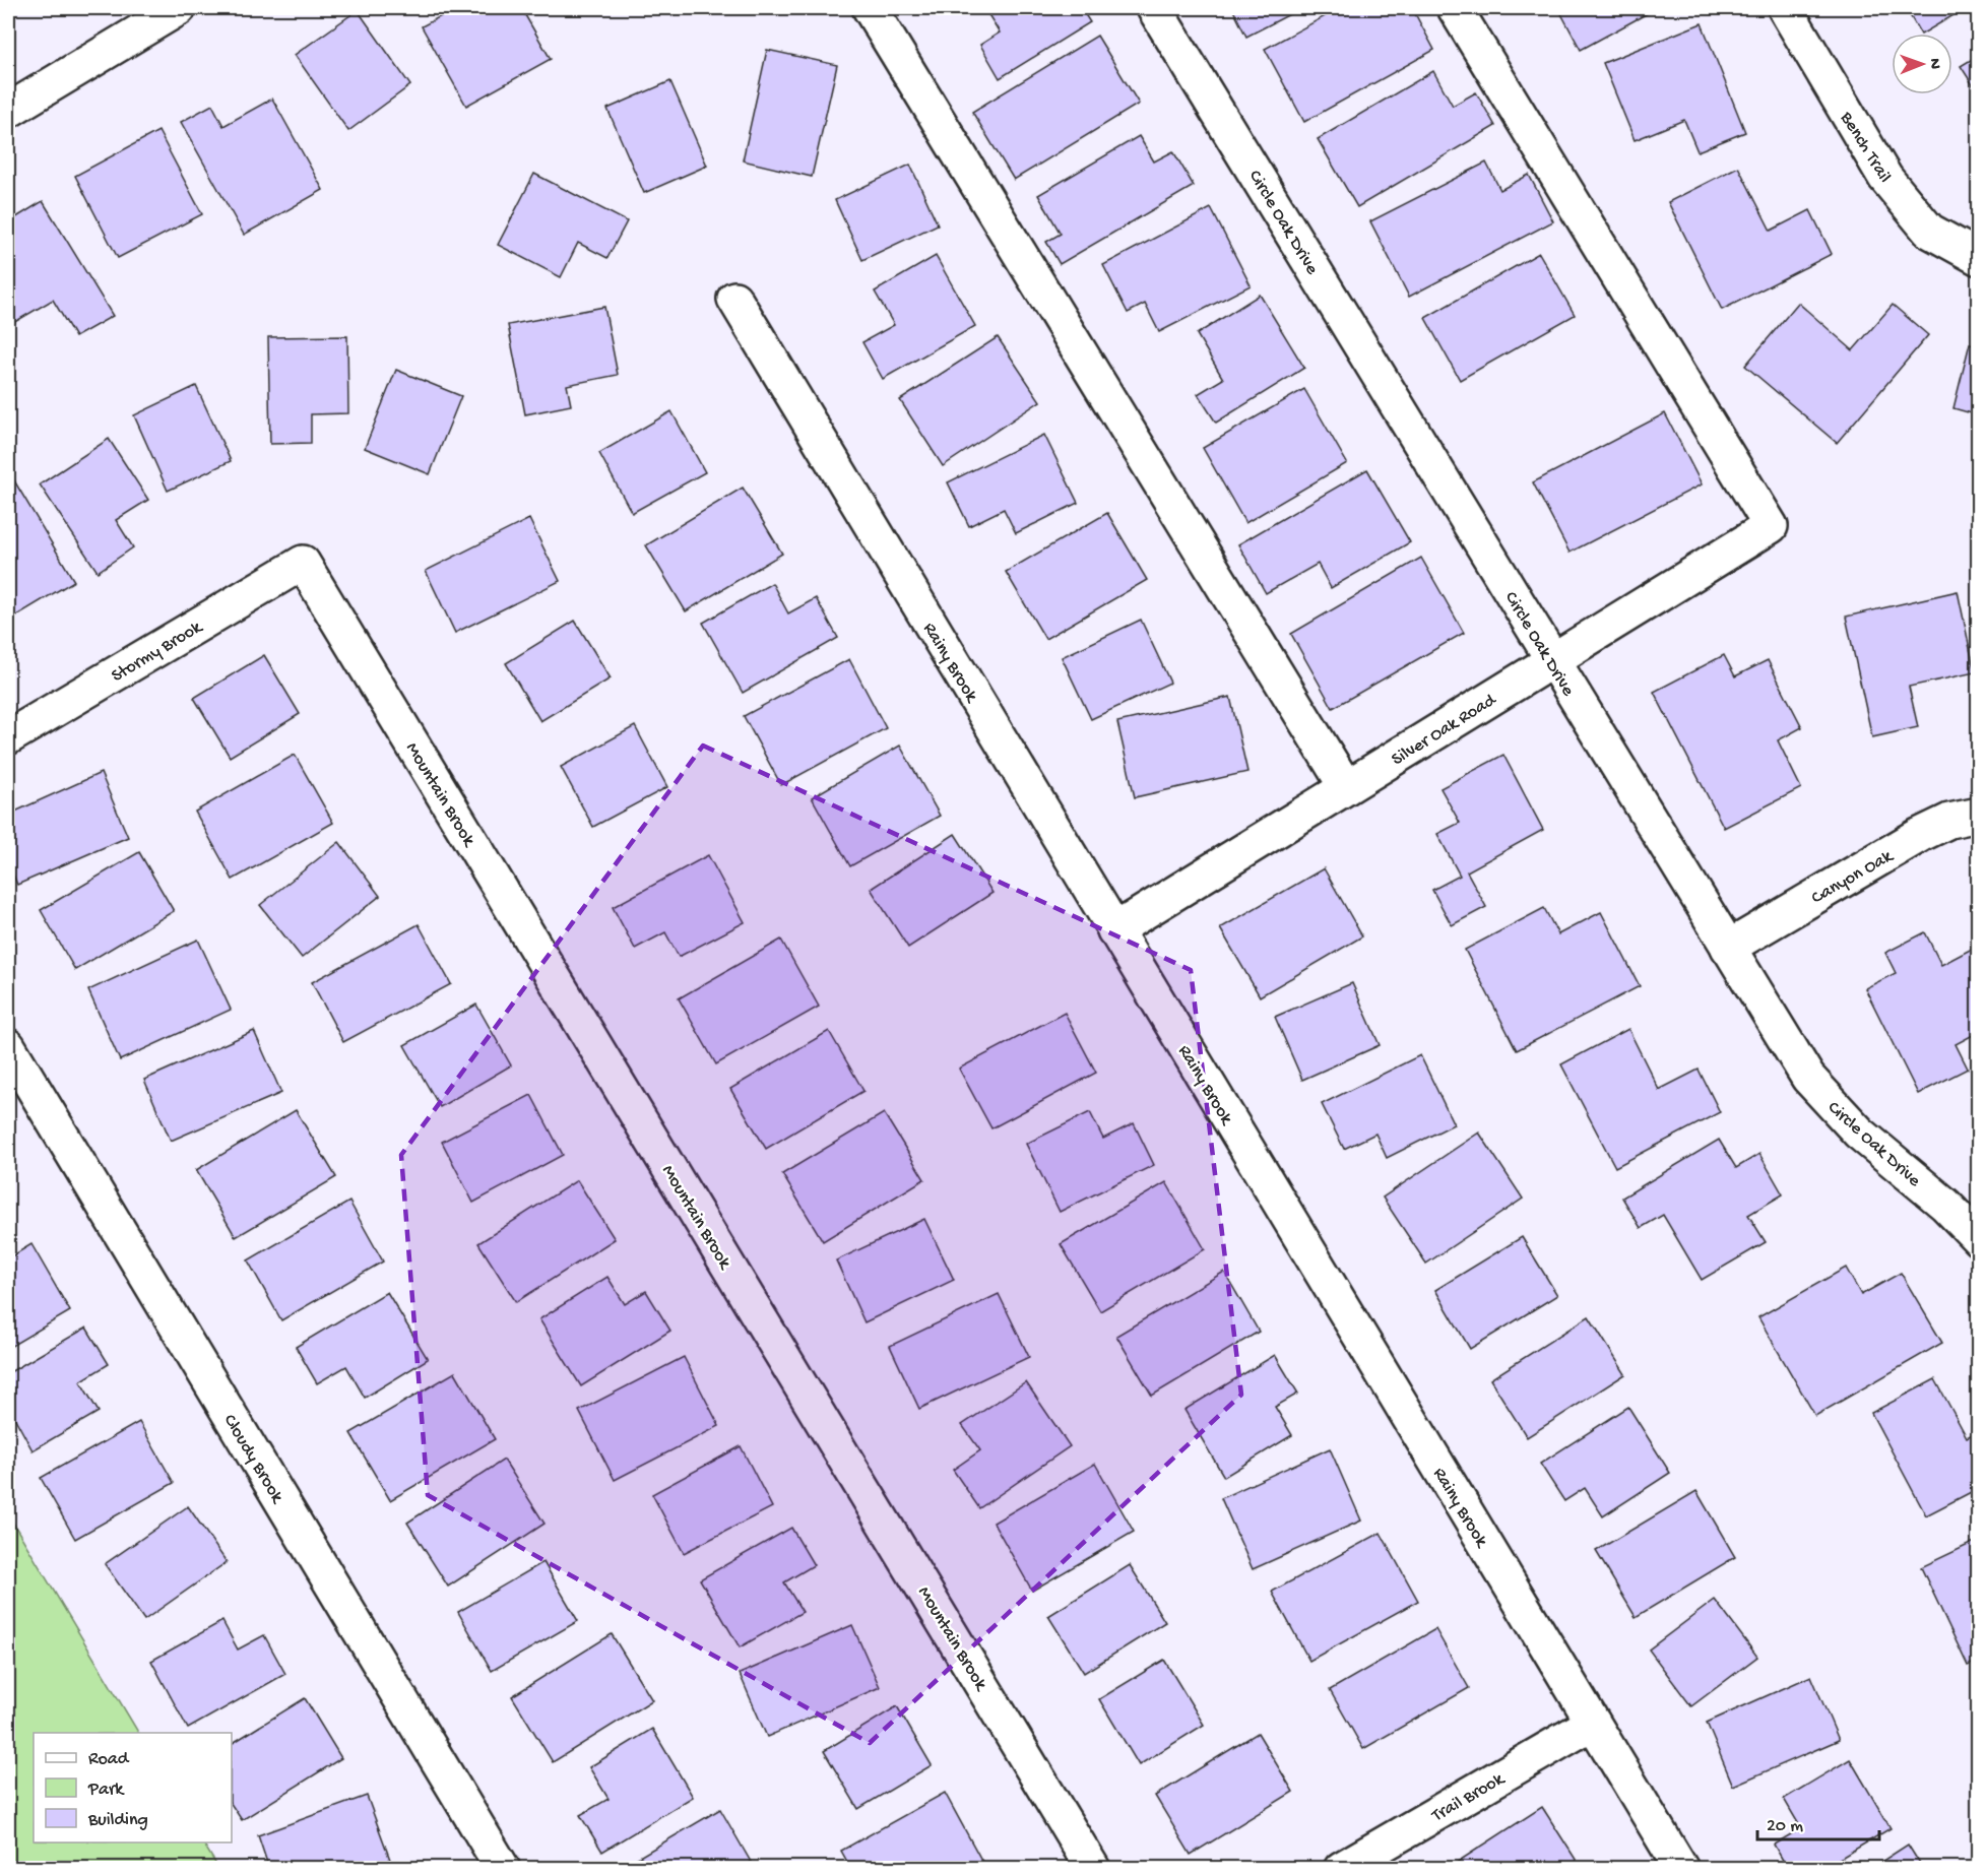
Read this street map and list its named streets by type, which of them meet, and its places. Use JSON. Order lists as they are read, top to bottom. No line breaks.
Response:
{"streets":{"street":["Bench Trail","Circle Oak Drive","Stormy Brook","Rainy Brook","Silver Oak Road","Mountain Brook","Canyon Oak","Cloudy Brook","Trail Brook"]},"crossings":[["Circle Oak Drive","Silver Oak Road"],["Circle Oak Drive","Canyon Oak"],["Stormy Brook","Mountain Brook"],["Rainy Brook","Silver Oak Road"],["Rainy Brook","Trail Brook"]],"legend":["Road","Park","Building"],"scale_bar":"20 m","north":"right"}
